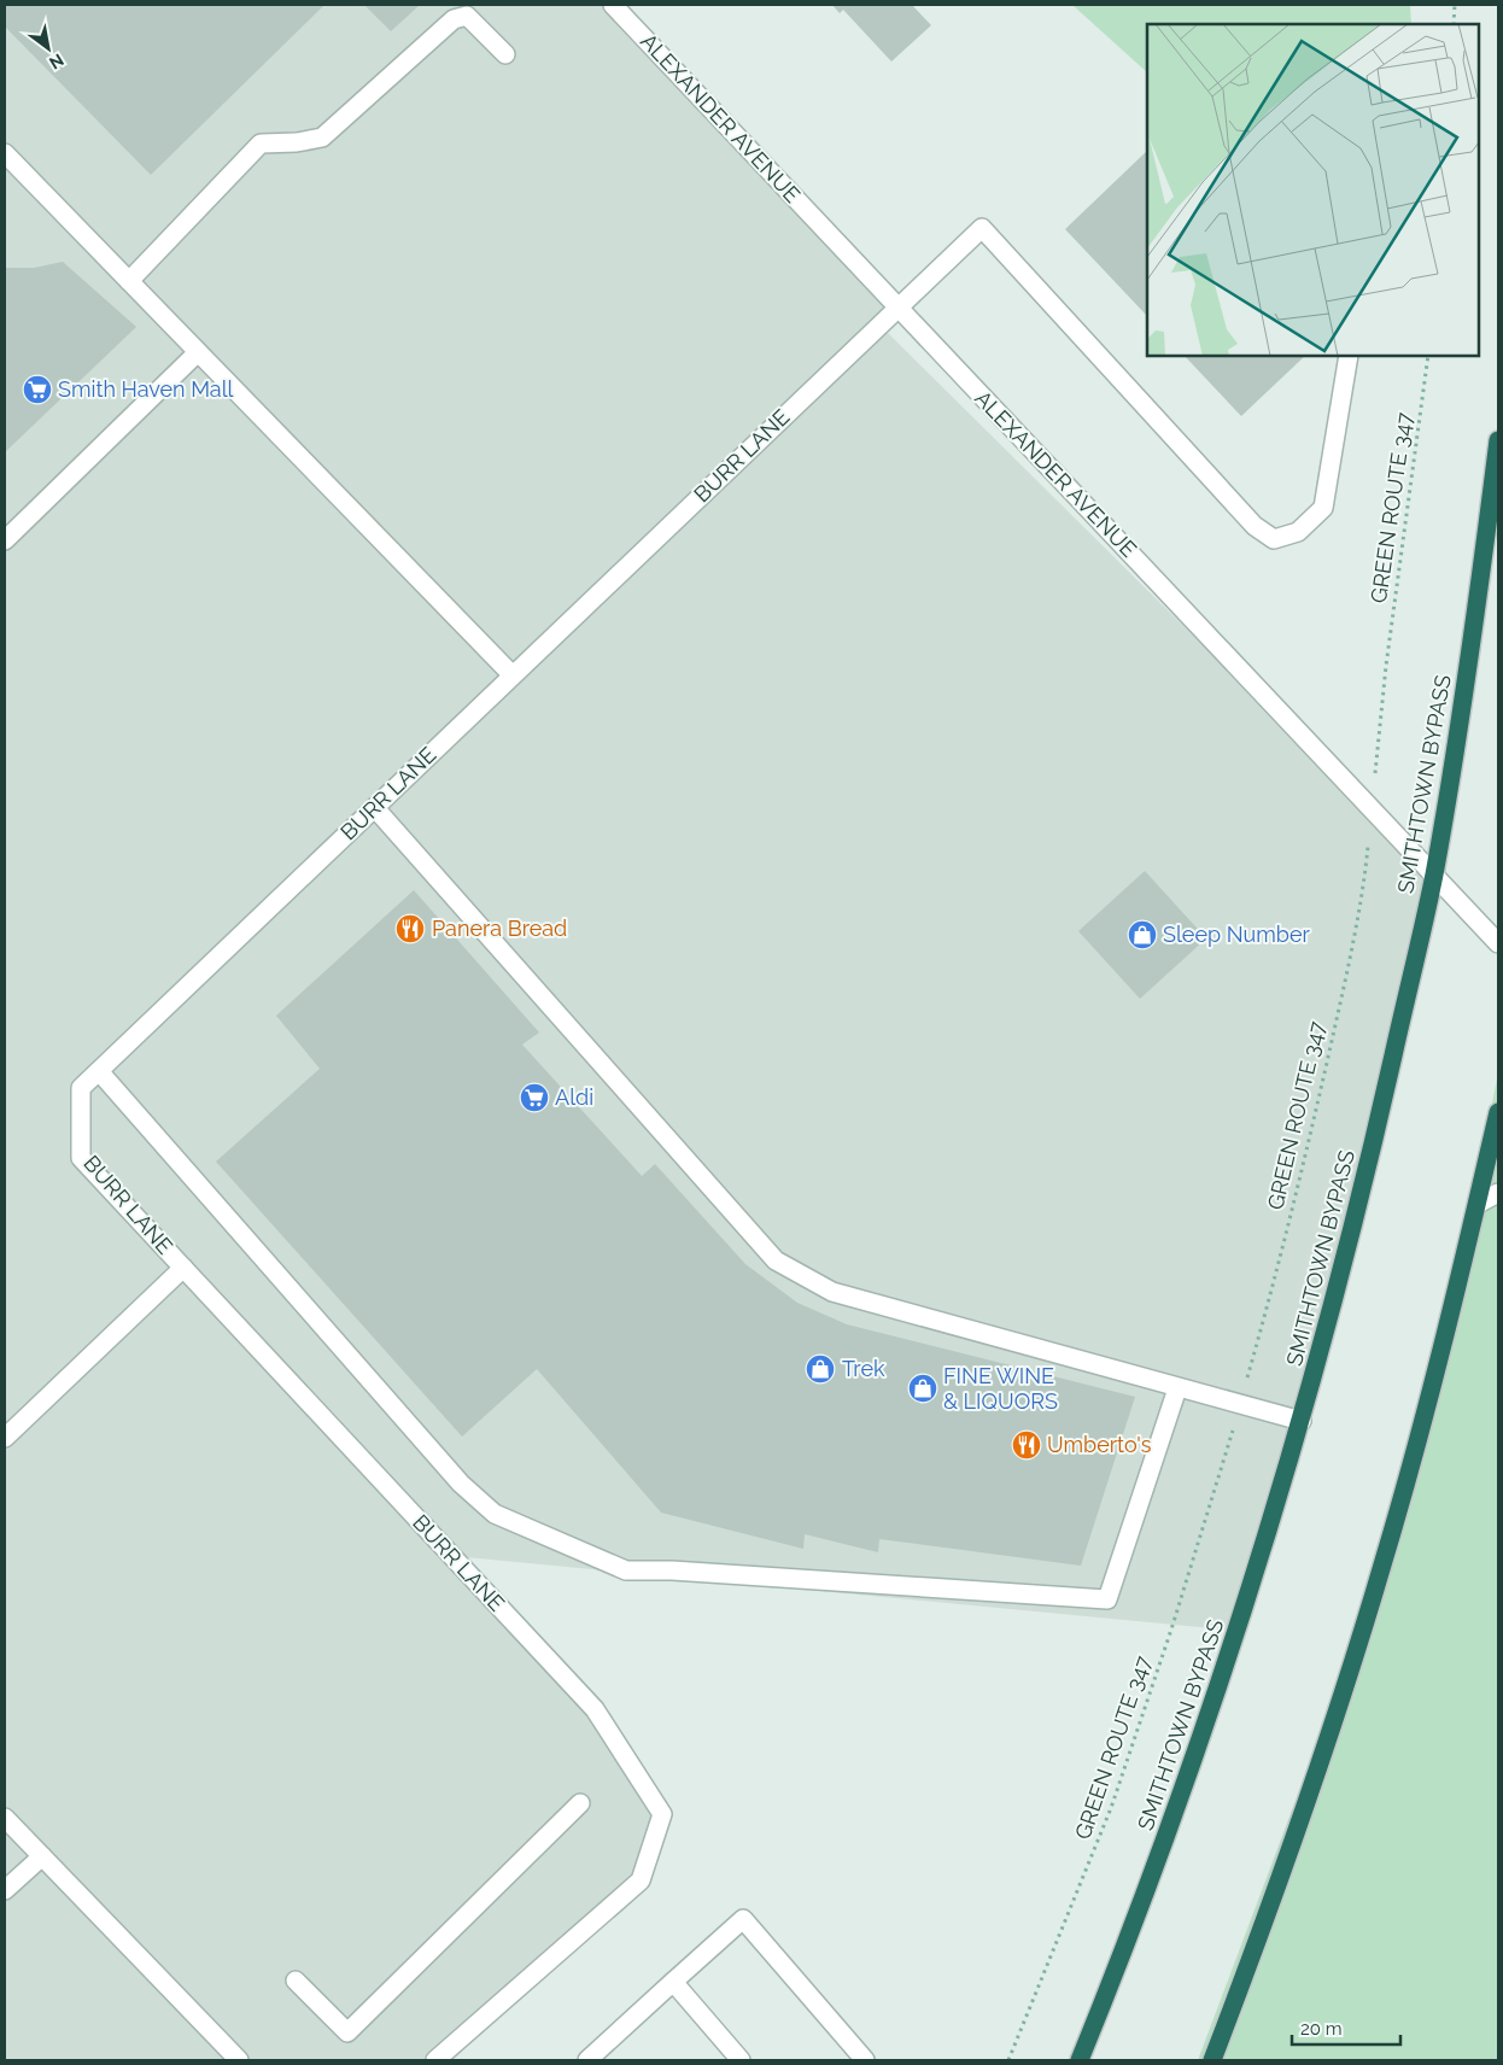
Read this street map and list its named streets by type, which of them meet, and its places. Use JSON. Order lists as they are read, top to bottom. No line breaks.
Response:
{"streets":{"highway":["SMITHTOWN BYPASS"],"street":["ALEXANDER AVENUE","BURR LANE"],"path":["GREEN ROUTE 347"]},"crossings":[["ALEXANDER AVENUE","BURR LANE"],["ALEXANDER AVENUE","SMITHTOWN BYPASS"]],"places":{"supermarket":["Smith Haven Mall","Aldi"],"restaurant":["Panera Bread","Umberto's"],"shop":["Sleep Number","Trek","FINE WINE & LIQUORS"]},"scale_bar":"20 m","north":"bottom right"}
